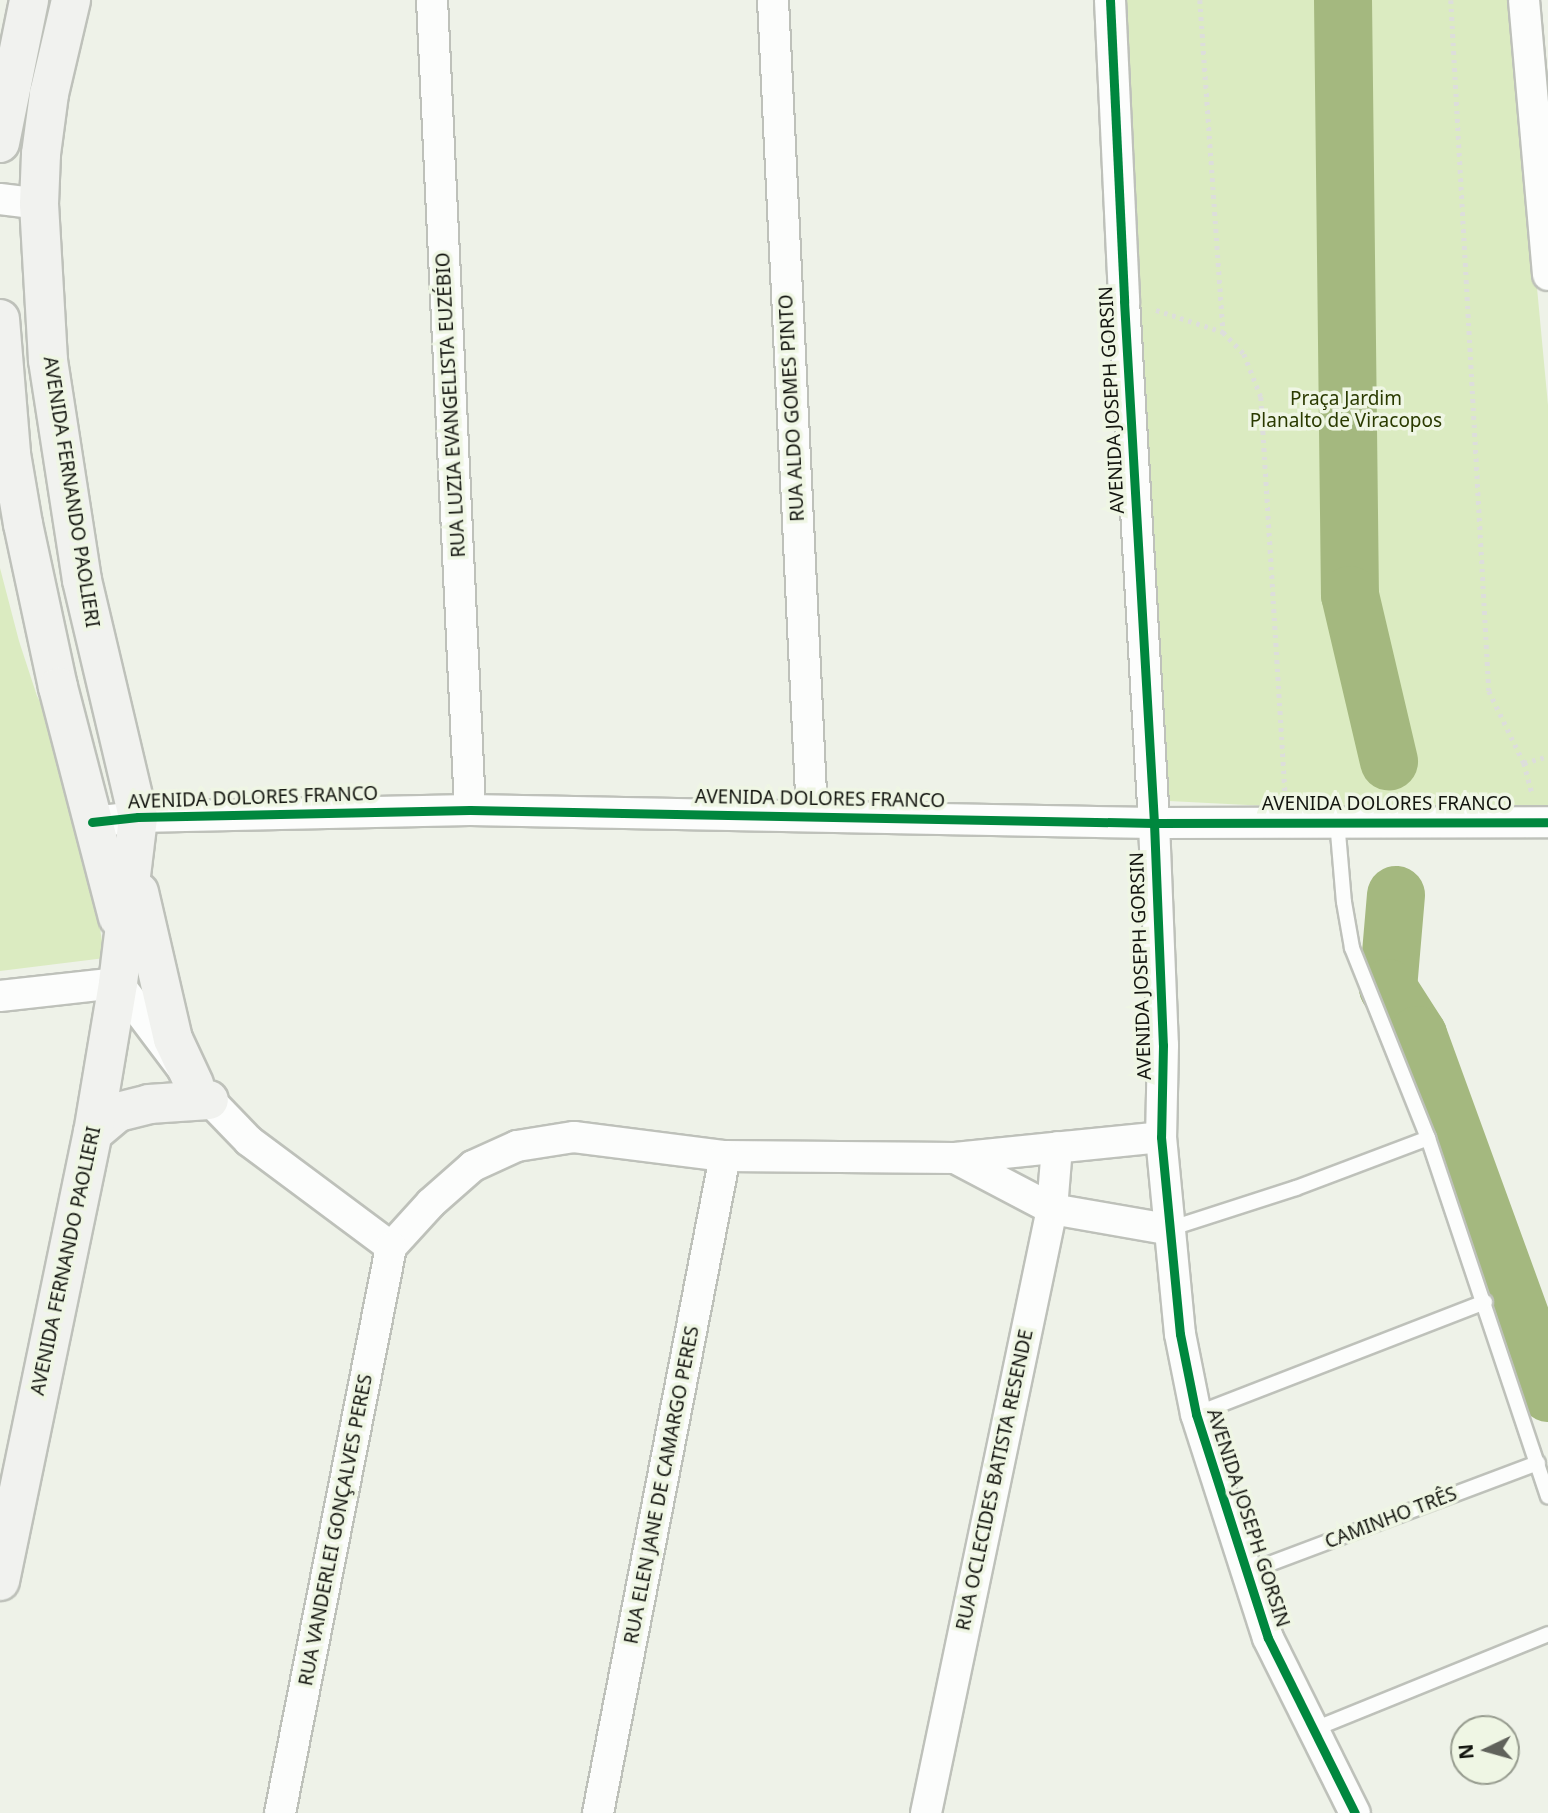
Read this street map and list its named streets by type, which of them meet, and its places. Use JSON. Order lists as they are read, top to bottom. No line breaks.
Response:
{"streets":{"main road":["AVENIDA FERNANDO PAOLIERI"],"street":["AVENIDA JOSEPH GORSIN","RUA LUZIA EVANGELISTA EUZÉBIO","RUA ALDO GOMES PINTO","AVENIDA DOLORES FRANCO","RUA OCLECIDES BATISTA RESENDE","RUA ELEN JANE DE CAMARGO PERES","RUA VANDERLEI GONÇALVES PERES"],"lane":["CAMINHO TRÊS"]},"crossings":[["AVENIDA JOSEPH GORSIN","AVENIDA DOLORES FRANCO"],["AVENIDA JOSEPH GORSIN","CAMINHO TRÊS"],["RUA LUZIA EVANGELISTA EUZÉBIO","AVENIDA DOLORES FRANCO"],["RUA ALDO GOMES PINTO","AVENIDA DOLORES FRANCO"],["AVENIDA FERNANDO PAOLIERI","AVENIDA DOLORES FRANCO"]],"parks":["Praça Jardim Planalto de Viracopos"],"north":"left"}
